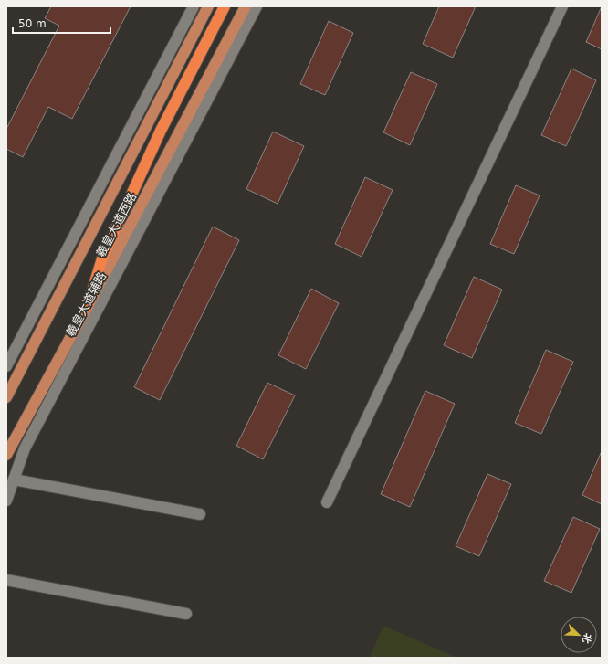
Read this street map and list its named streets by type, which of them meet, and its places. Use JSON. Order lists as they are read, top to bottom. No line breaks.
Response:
{"streets":{"main road":["羲皇大道西路"],"street":["羲皇大道辅路"]},"scale_bar":"50 m","north":"bottom right"}
